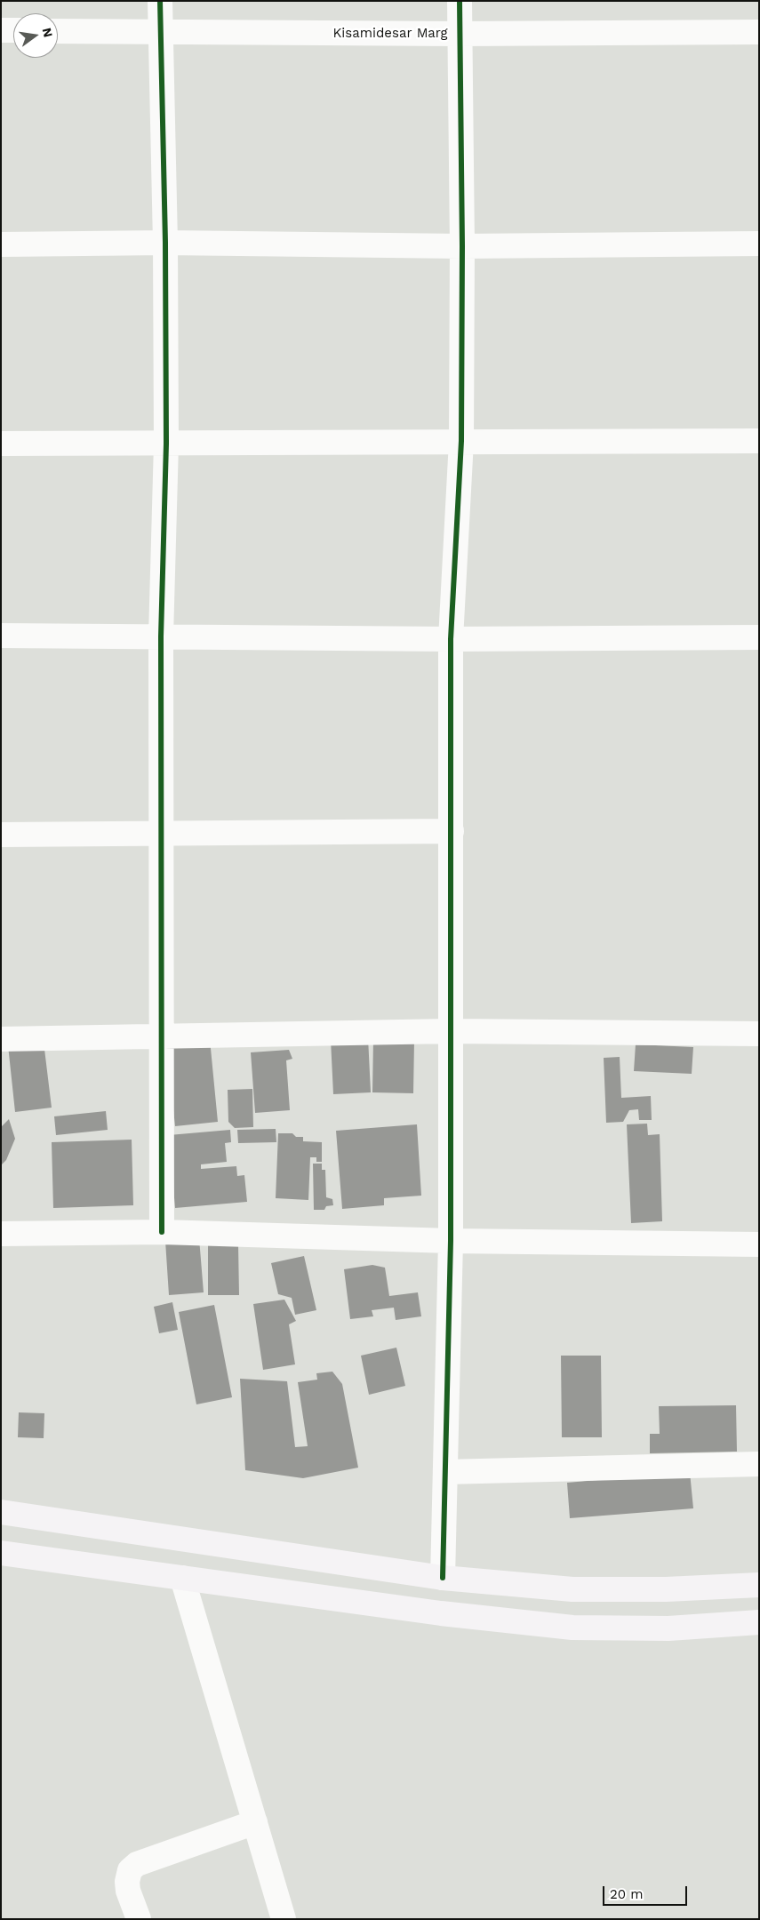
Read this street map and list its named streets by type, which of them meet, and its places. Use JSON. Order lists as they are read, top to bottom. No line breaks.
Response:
{"streets":{"street":["Kisamidesar Marg"]},"scale_bar":"20 m","north":"right"}
